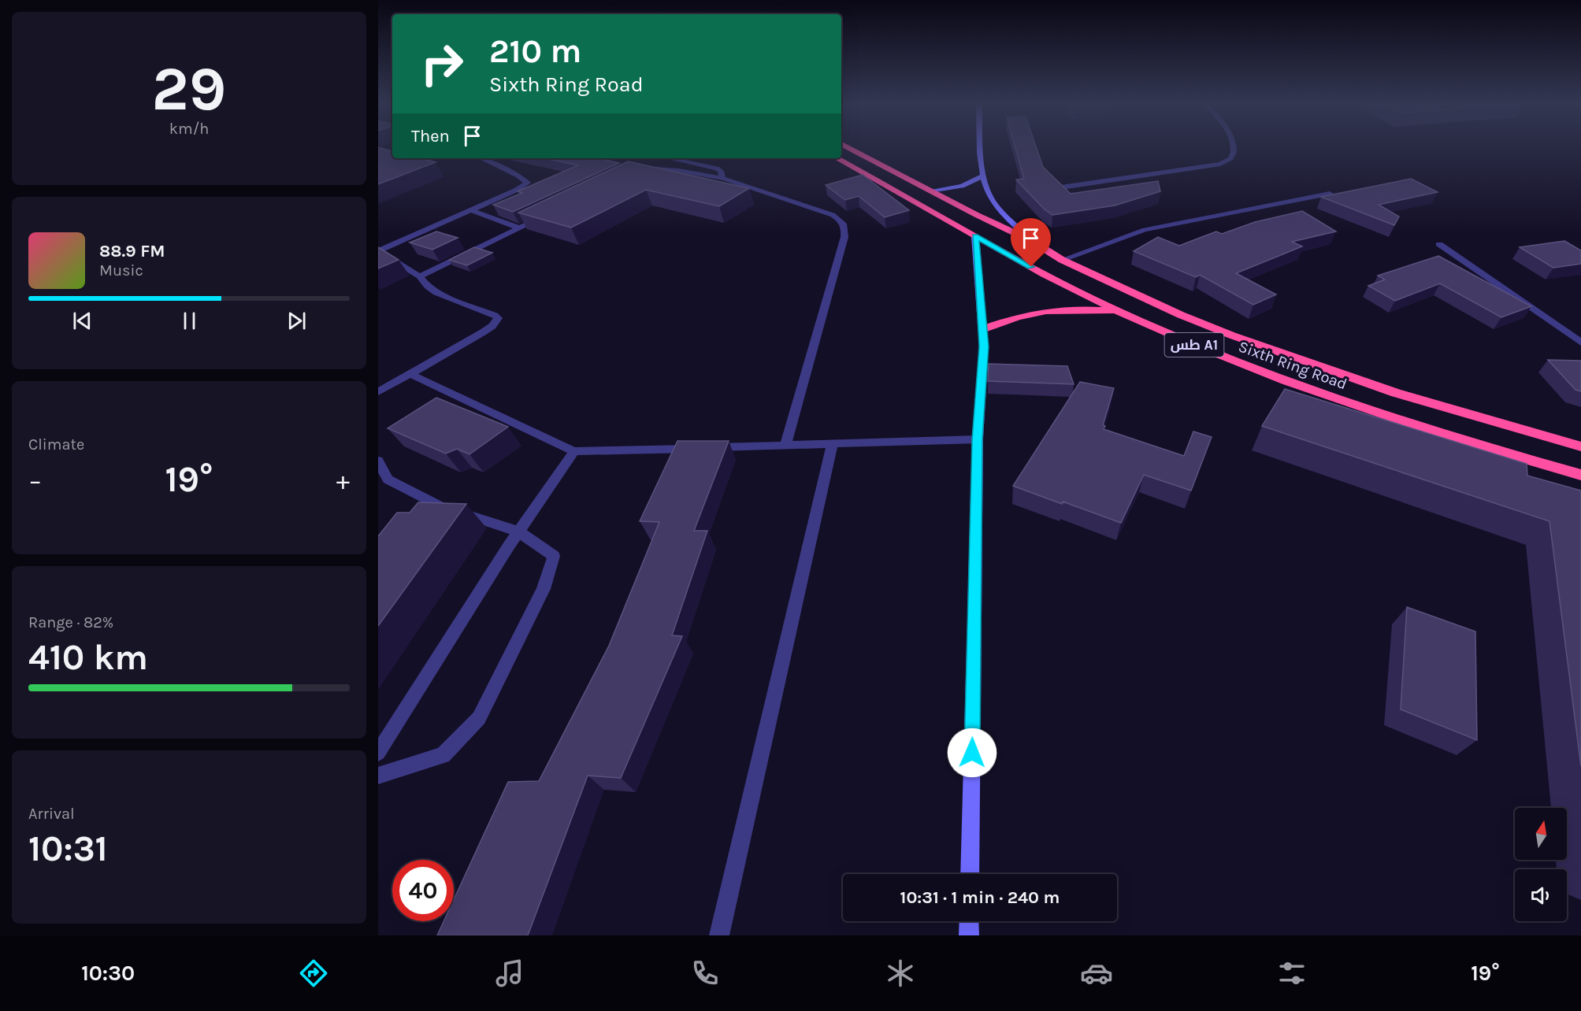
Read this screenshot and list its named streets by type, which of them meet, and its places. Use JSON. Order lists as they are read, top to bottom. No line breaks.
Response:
{"streets":{"highway":["طس A1","Sixth Ring Road"]},"north":"top","page":{"tile":[["29","km/h"],"Climate",["Range · 82%","410 km"],["Arrival","10:31"]],"turn":["210 m","Sixth Ring Road"],"then":"Then","song":["88.9 FM","Music"],"heat":["−","19°","+"],"limit":"40","trip":"10:31 · 1 min · 240 m","tabs":["10:30","19°"]}}
